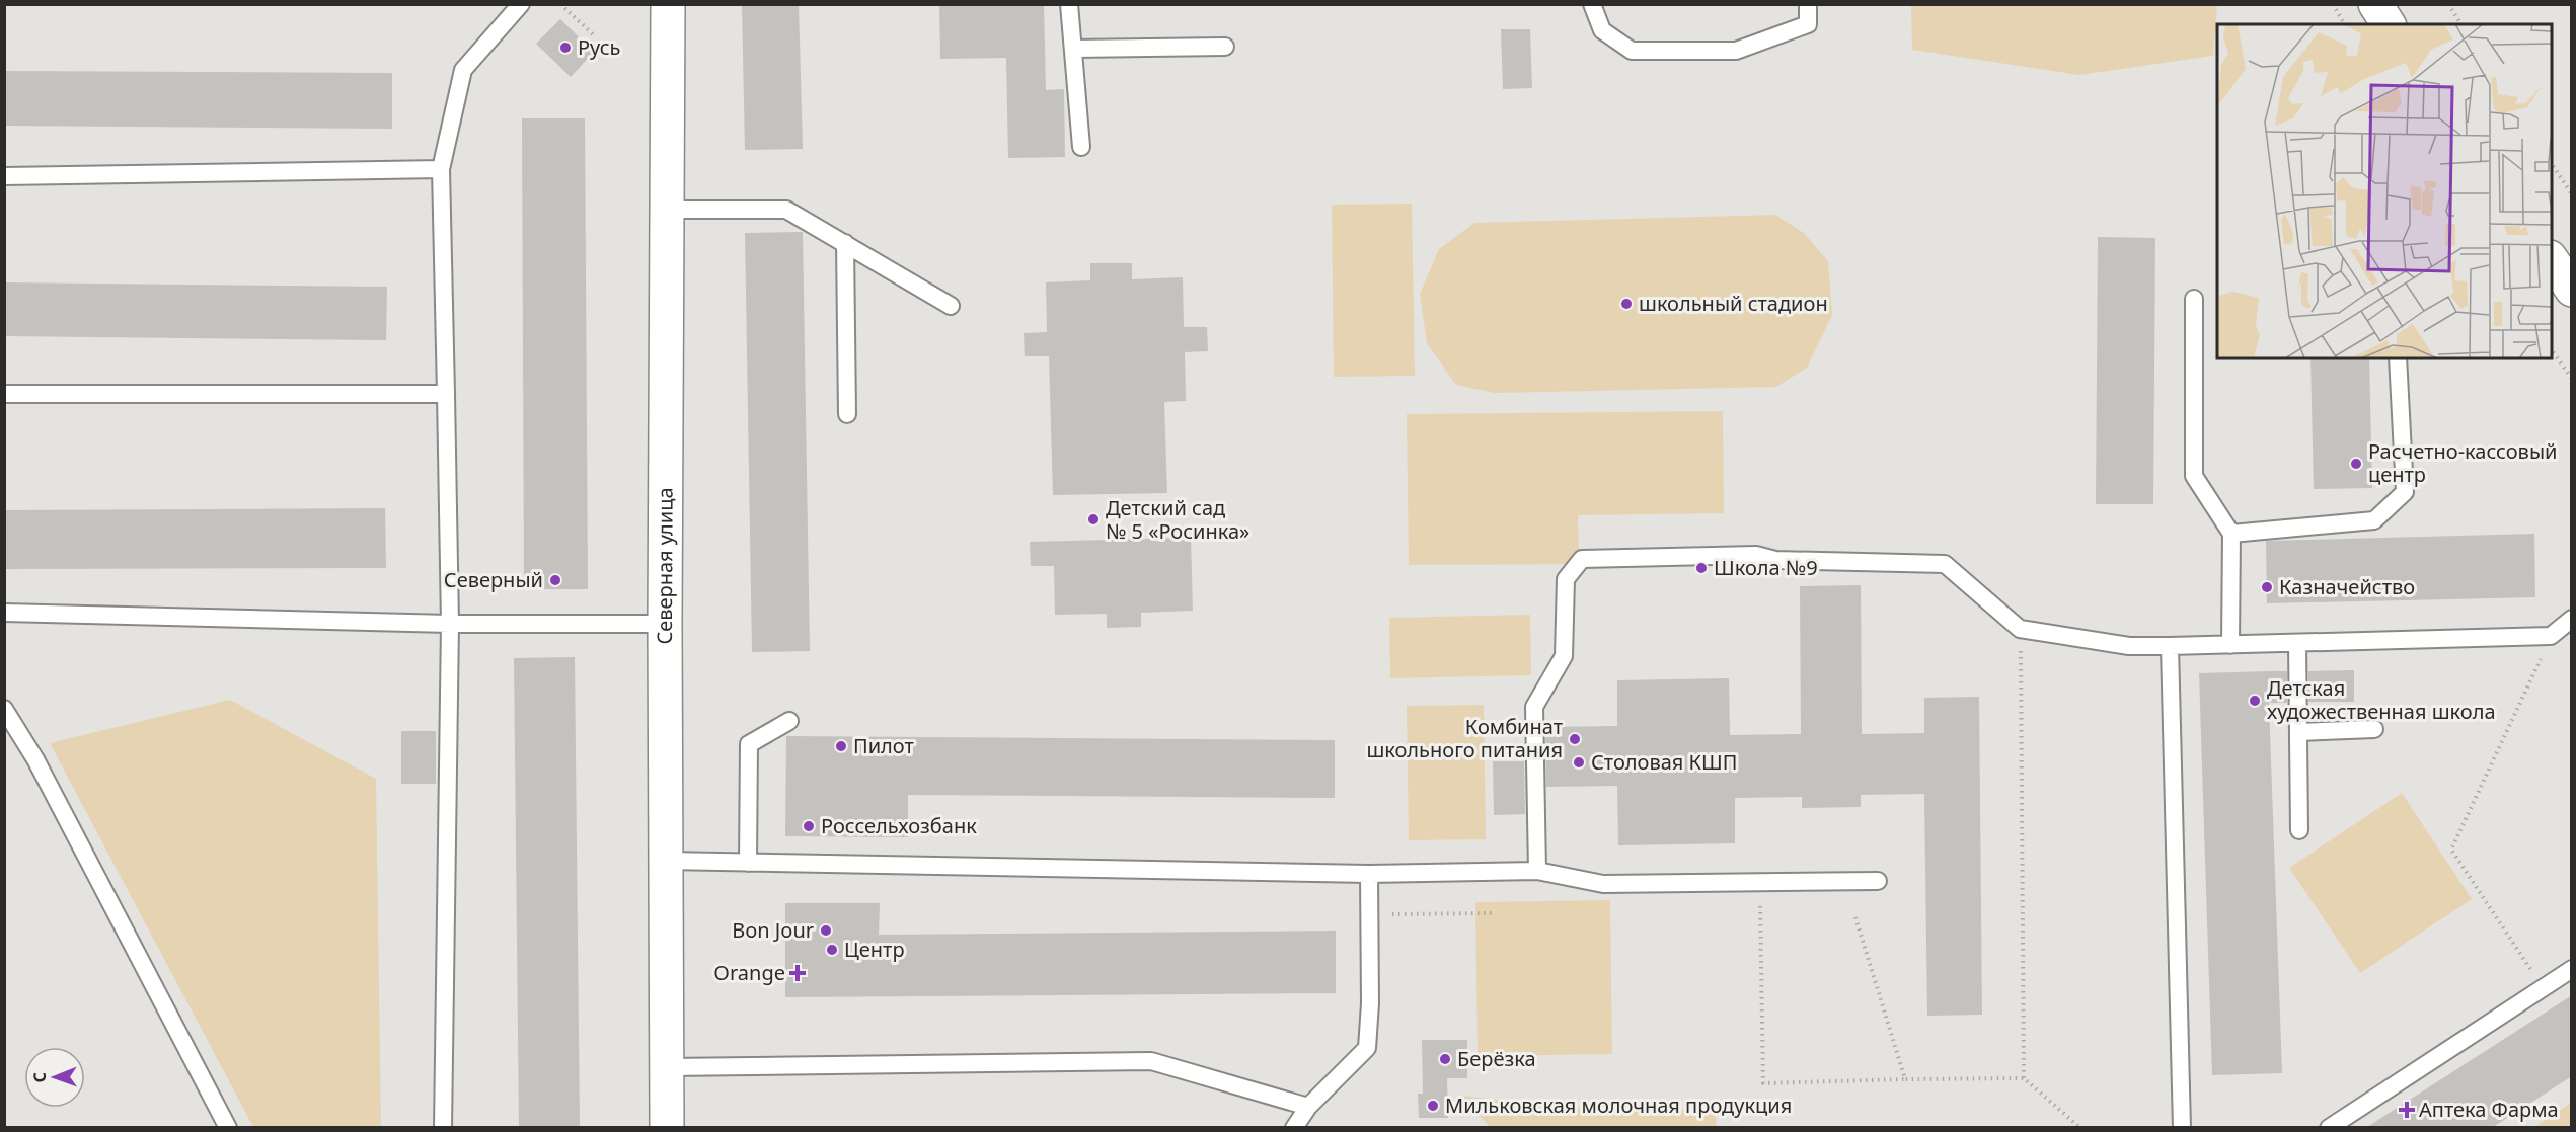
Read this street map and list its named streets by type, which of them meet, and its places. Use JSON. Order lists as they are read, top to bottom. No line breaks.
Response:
{"streets":{"street":["Северная улица"]},"places":{"other":["Русь","школьный стадион","Расчетно-кассовый центр","Детский сад № 5 «Росинка»","Школа №9","Северный","Казначейство","Детская художественная школа","Комбинат школьного питания","Пилот","Столовая КШП","Россельхозбанк","Bon Jour","Центр","Берёзка","Мильковская молочная продукция"],"health":["Orange","Аптека Фарма"]},"north":"left"}
